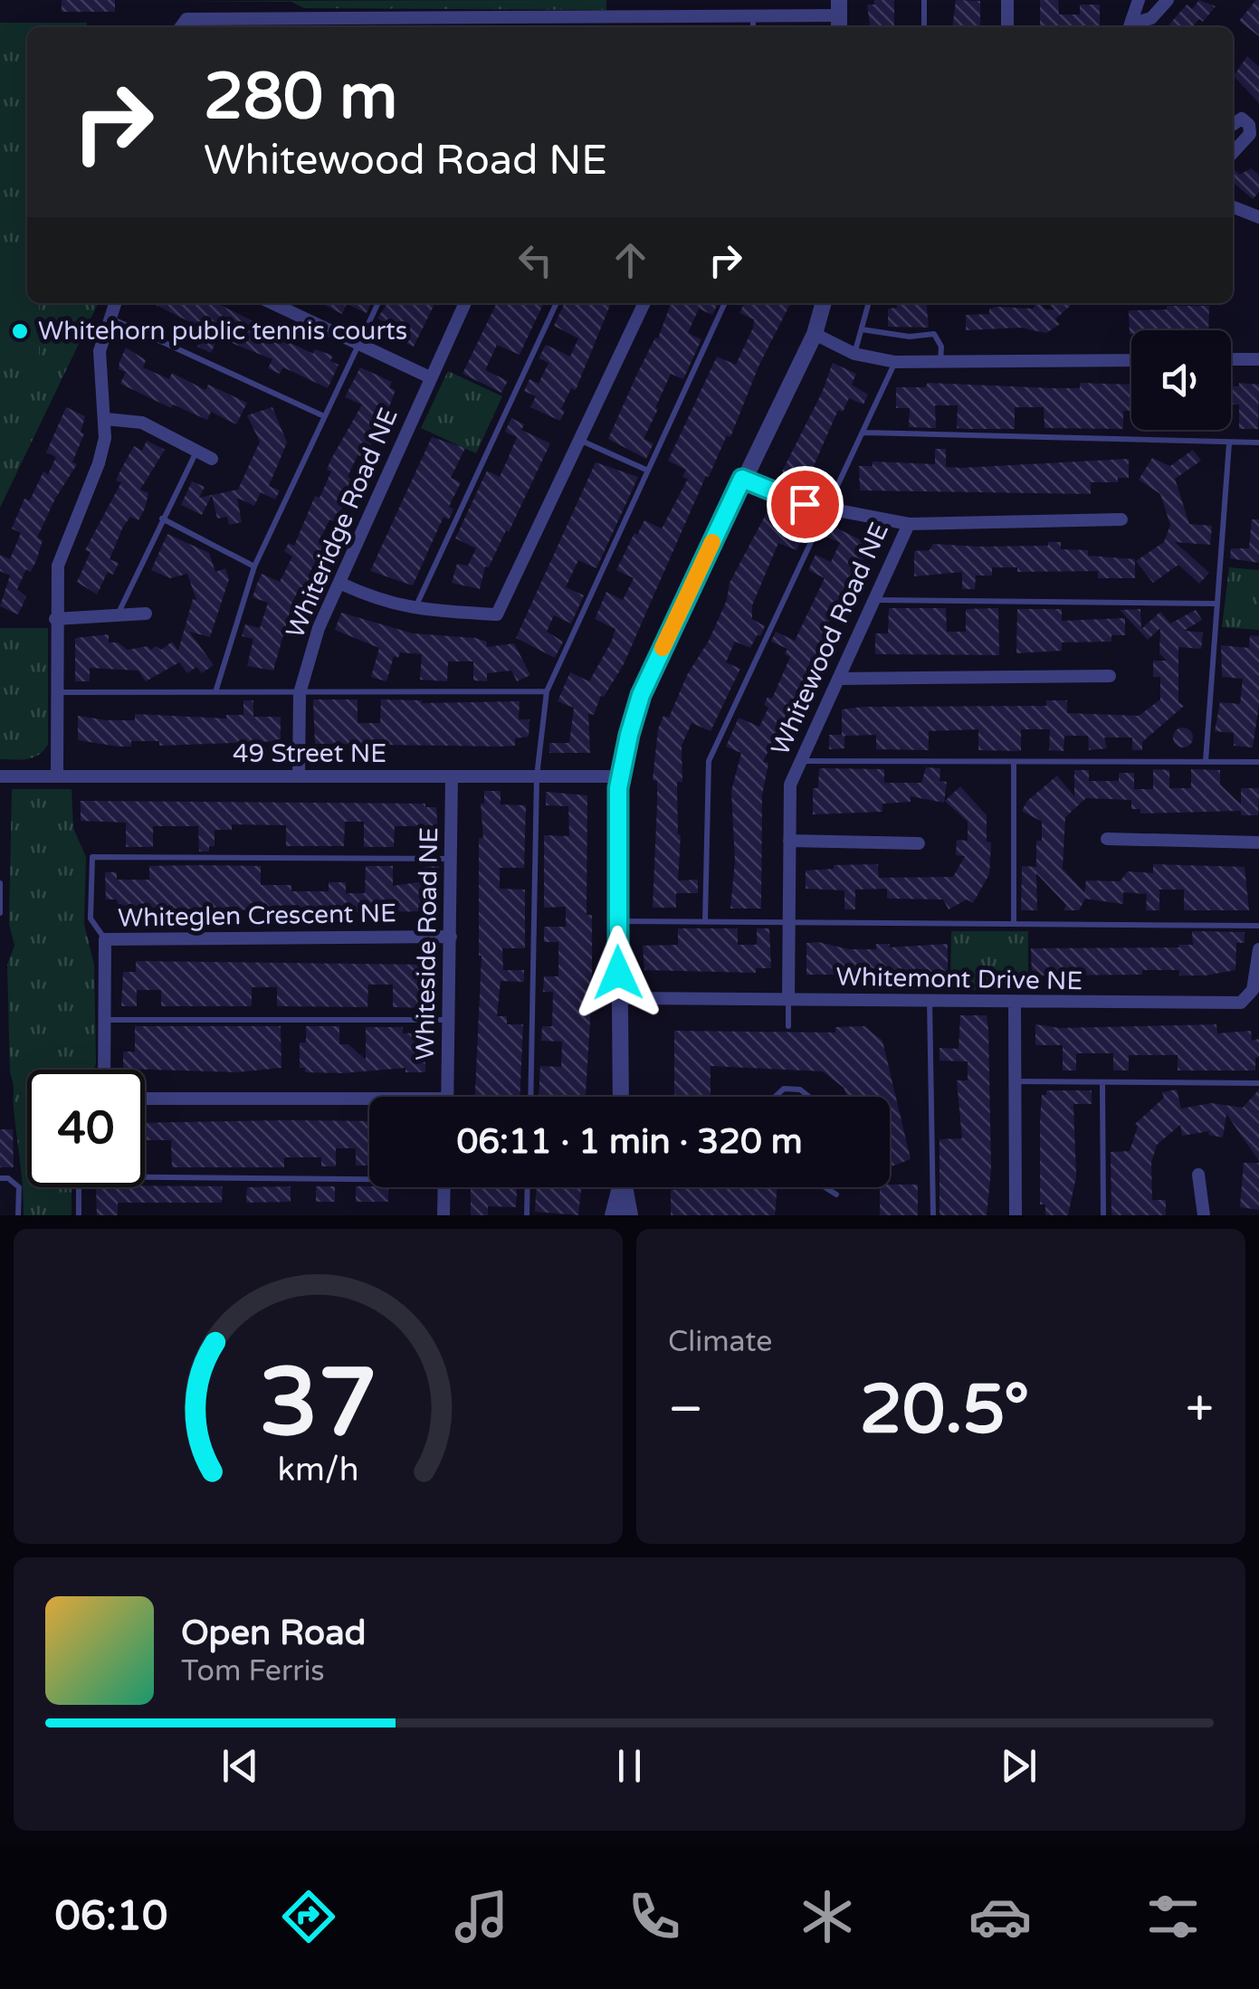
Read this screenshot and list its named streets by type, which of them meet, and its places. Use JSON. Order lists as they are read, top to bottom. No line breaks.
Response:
{"streets":{"street":["Whiteridge Road NE","Whitewood Road NE","49 Street NE","Whiteglen Crescent NE","Whiteside Road NE","Whitemont Drive NE"]},"crossings":[["Whiteridge Road NE","49 Street NE"],["Whitewood Road NE","Whitemont Drive NE"],["49 Street NE","Whiteside Road NE"],["Whiteglen Crescent NE","Whiteside Road NE"]],"places":["Whitehorn public tennis courts"],"page":{"turn":["280 m","Whitewood Road NE"],"limit":"40","trip":"06:11 · 1 min · 320 m","tile":"Climate","heat":["−","20.5°","+"],"song":["Open Road","Tom Ferris"],"tabs":"06:10","gauge":["37","km/h"]}}
